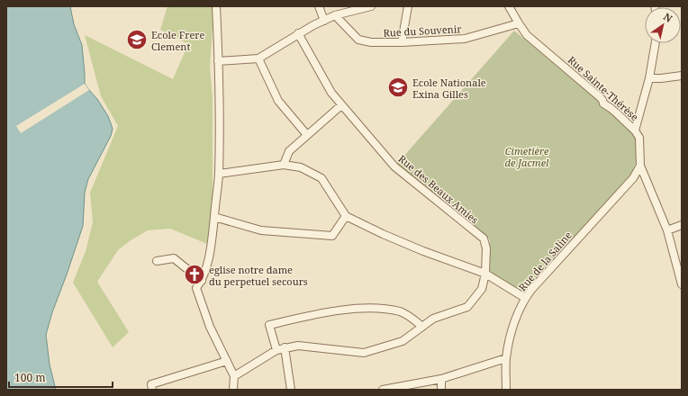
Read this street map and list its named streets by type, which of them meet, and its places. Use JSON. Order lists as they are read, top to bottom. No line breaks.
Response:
{"streets":{"street":["Rue du Souvenir","Rue Sainte-Thérèse","Rue des Beaux Amies","Rue de la Saline"]},"crossings":[["Rue du Souvenir","Rue Sainte-Thérèse"],["Rue Sainte-Thérèse","Rue de la Saline"]],"parks":["Cimetière de Jacmel"],"places":{"school or university":["Ecole Frere Clement","Ecole Nationale Exina Gilles"],"church":["eglise notre dame du perpetuel secours"]},"scale_bar":"100 m","north":"top right"}
